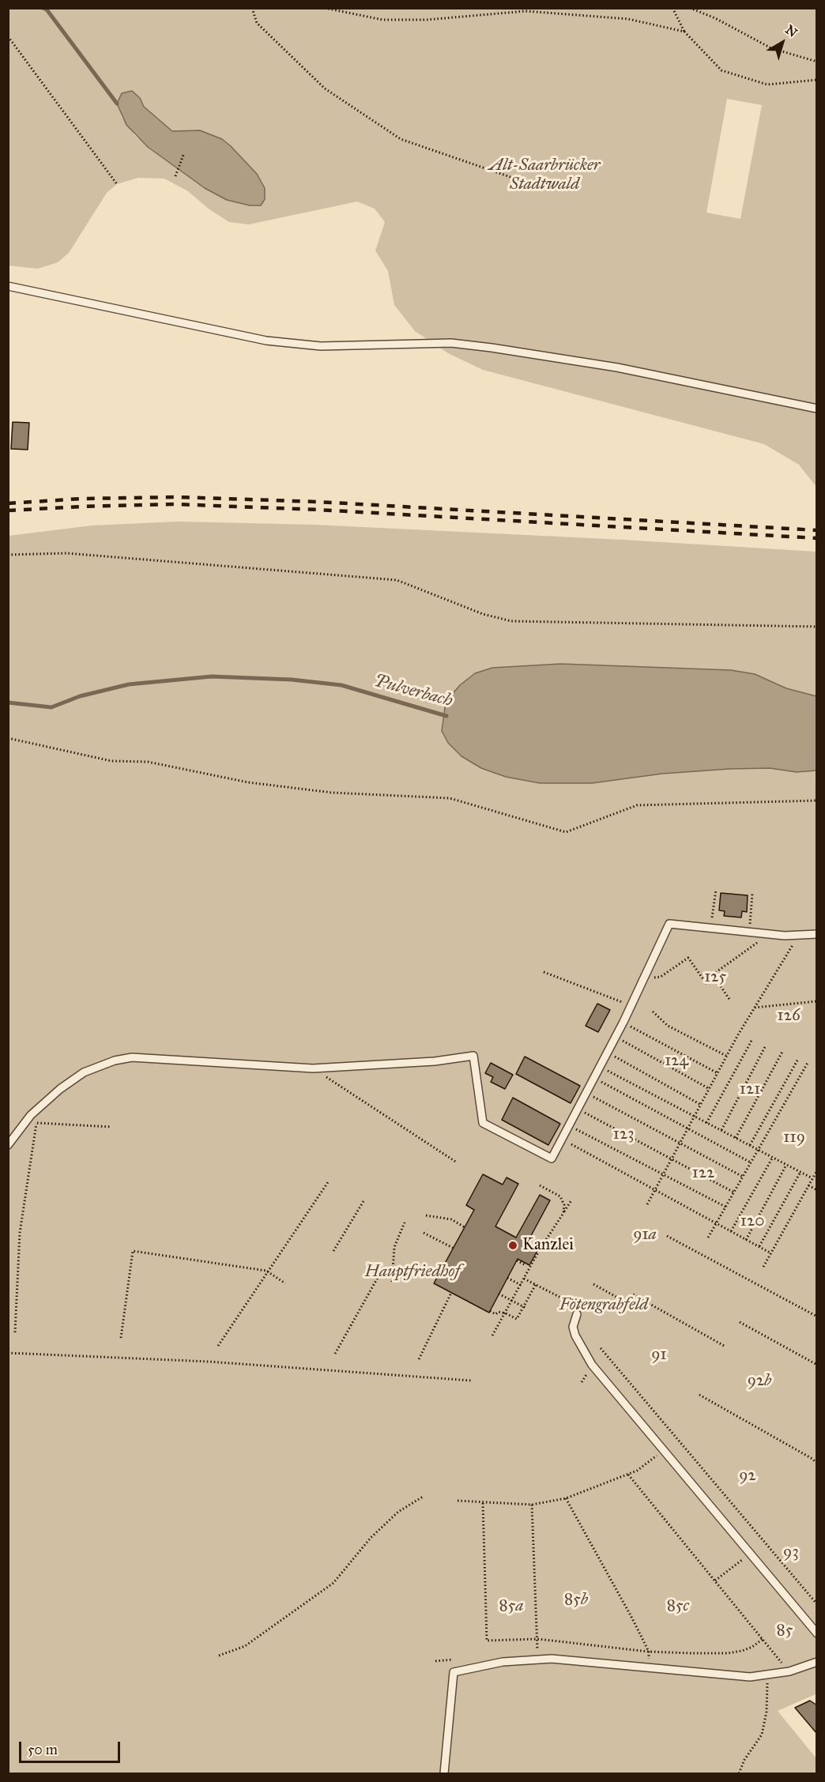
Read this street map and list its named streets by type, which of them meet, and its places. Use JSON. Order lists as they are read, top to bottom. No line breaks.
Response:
{"water":["Pulverbach"],"parks":["Alt-Saarbrücker Stadtwald","125","126","124","121","123","119","122","120","91a","Hauptfriedhof","Fötengrabfeld","91","92b","92","93","85b","85a","85c","85"],"places":["Kanzlei"],"scale_bar":"50 m","north":"top right"}
